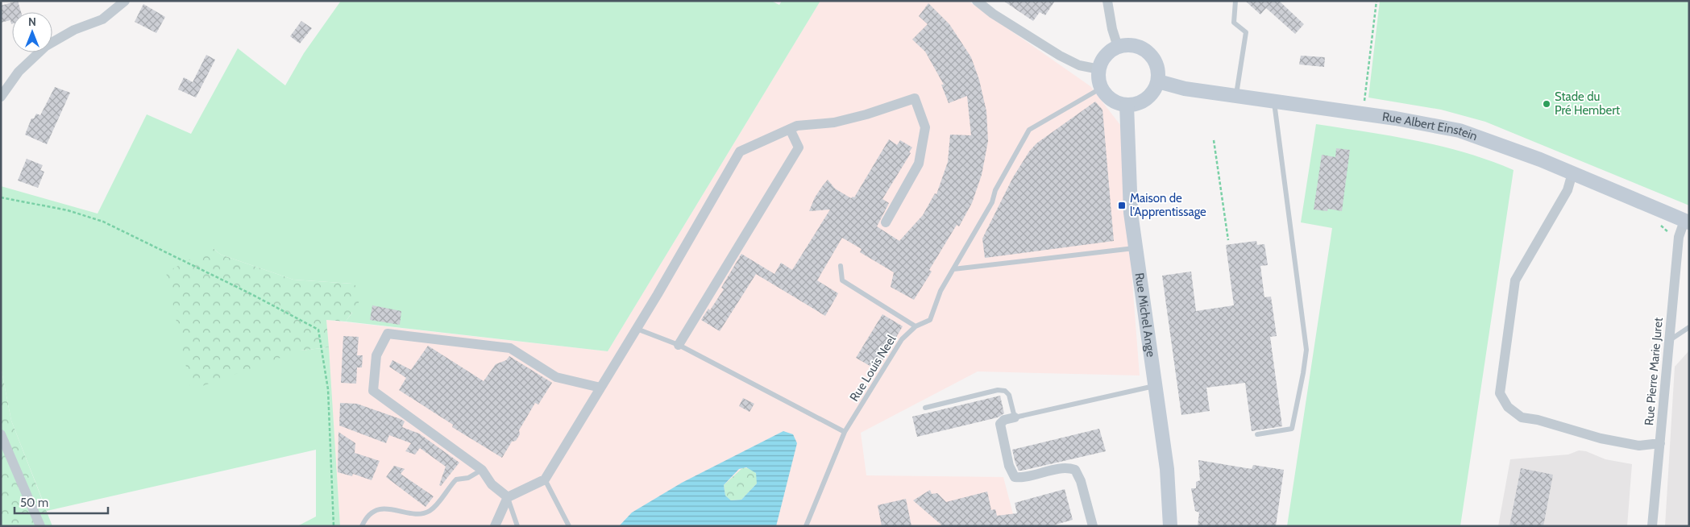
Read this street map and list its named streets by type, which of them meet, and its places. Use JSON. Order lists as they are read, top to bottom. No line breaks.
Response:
{"streets":{"street":["Rue Albert Einstein","Rue Michel Ange","Rue Pierre Marie Juret"],"lane":["Rue Louis Neel"]},"crossings":[["Rue Albert Einstein","Rue Michel Ange"],["Rue Albert Einstein","Rue Louis Neel"],["Rue Albert Einstein","Rue Pierre Marie Juret"],["Rue Michel Ange","Rue Louis Neel"]],"places":{"other":["Stade du Pré Hembert"],"transit":["Maison de l'Apprentissage"]},"scale_bar":"50 m","north":"top"}
